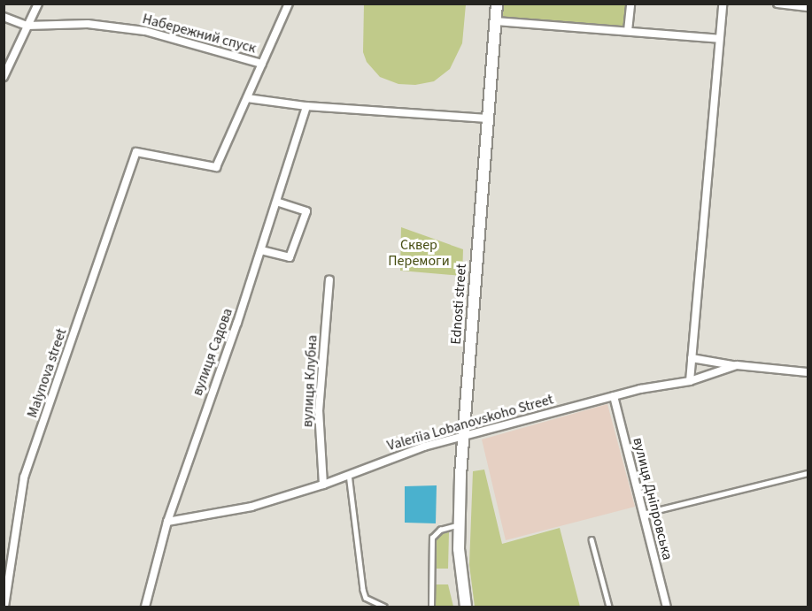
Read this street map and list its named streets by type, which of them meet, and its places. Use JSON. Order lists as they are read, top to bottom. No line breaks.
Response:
{"streets":{"street":["Набережний спуск","Ednosti street","вулиця Садова","Malynova street","вулиця Клубна","Valeriia Lobanovskoho Street","вулиця Дніпровська"]},"crossings":[["Ednosti street","Valeriia Lobanovskoho Street"],["вулиця Садова","Valeriia Lobanovskoho Street"],["вулиця Клубна","Valeriia Lobanovskoho Street"],["Valeriia Lobanovskoho Street","вулиця Дніпровська"]],"parks":["Сквер Перемоги"]}
